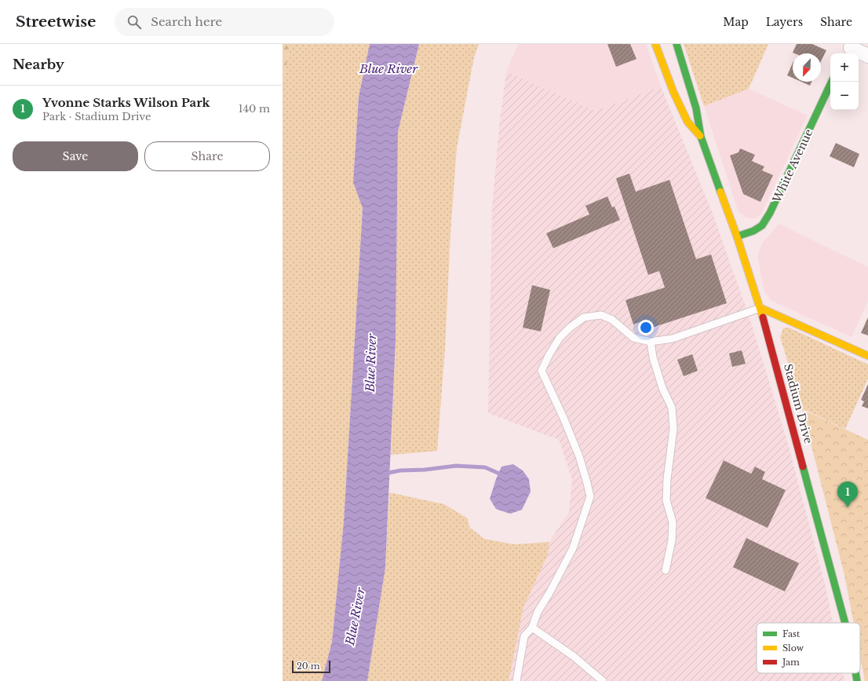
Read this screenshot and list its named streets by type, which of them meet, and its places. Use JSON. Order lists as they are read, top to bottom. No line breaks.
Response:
{"streets":{"main road":["White Avenue","Stadium Drive"]},"crossings":[["White Avenue","Stadium Drive"]],"water":["Blue River"],"legend":["Fast","Slow","Jam"],"scale_bar":"20 m","north":"bottom left","page":{"header":"Streetwise","search":"Search here","nav":["Map","Layers","Share"],"heading":"Nearby","map_buttons":["+","−"],"list":[{"mark":"1","name":"Yvonne Starks Wilson Park","note":"Park · Stadium Drive","value":"140 m"}],"buttons":["Save","Share"],"pins":"1","scale":"20 m"}}
